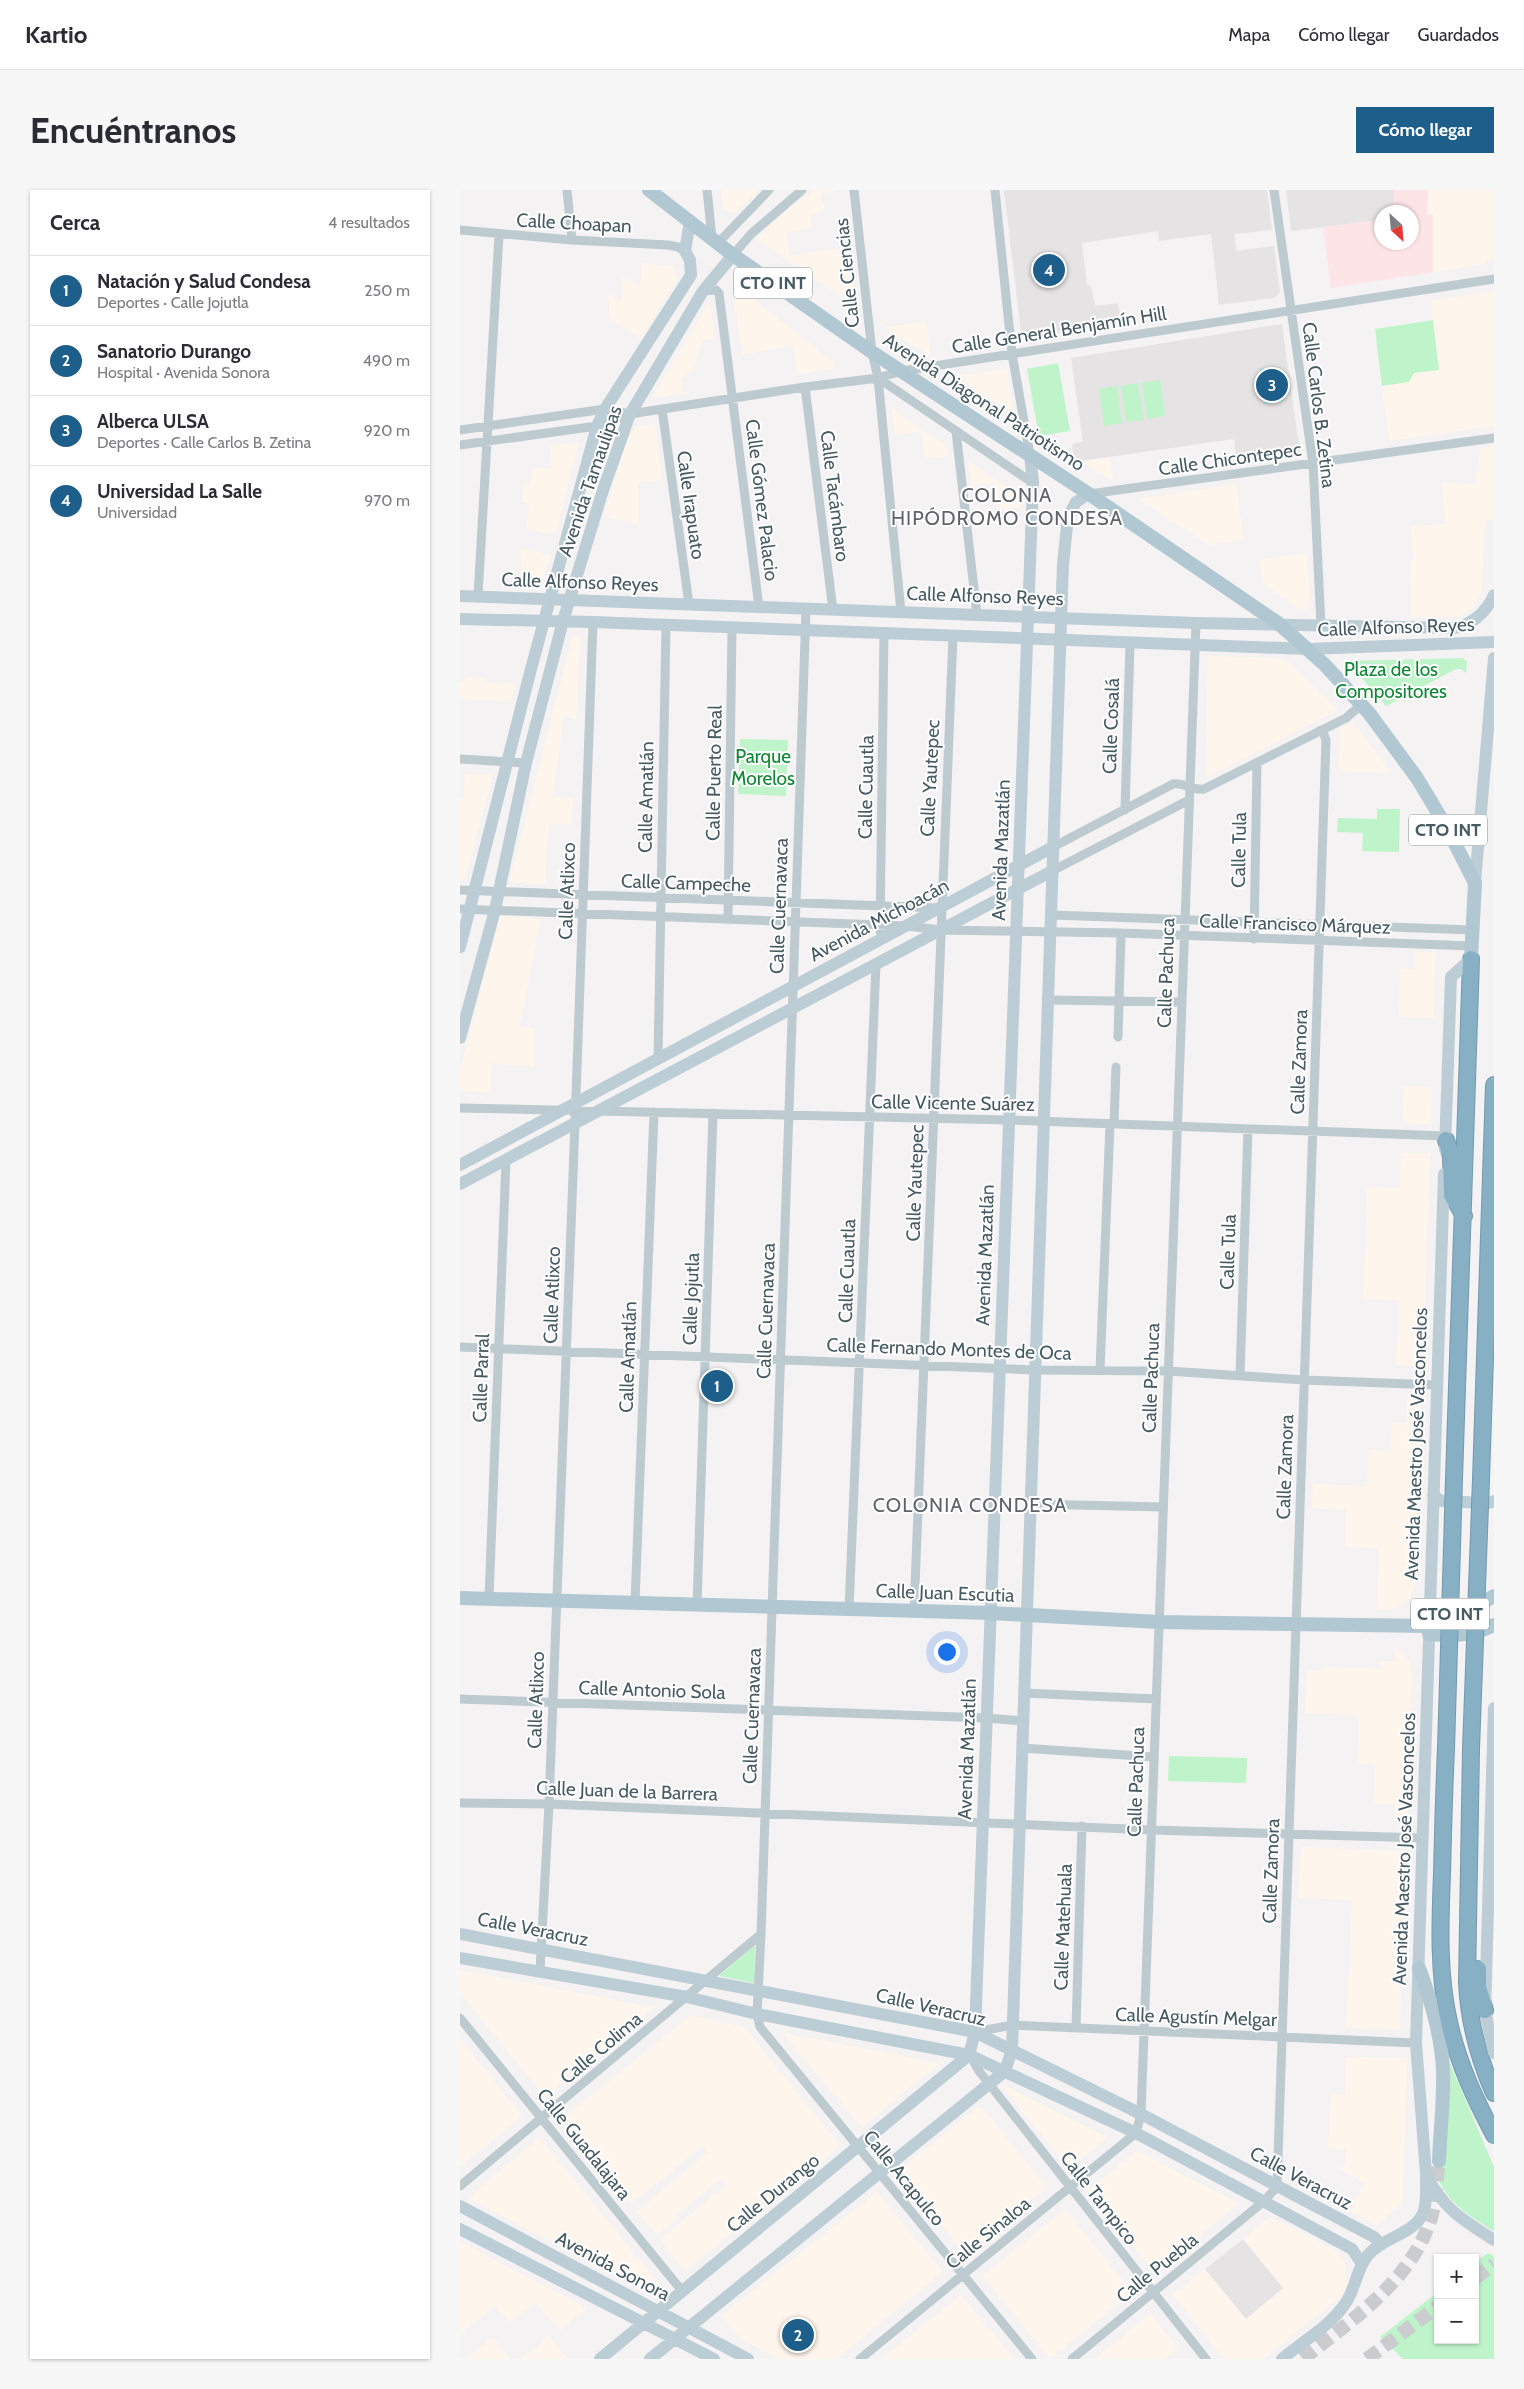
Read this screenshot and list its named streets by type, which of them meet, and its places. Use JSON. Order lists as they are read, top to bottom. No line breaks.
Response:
{"streets":{"highway":["CTO INT"],"main road":["Avenida Diagonal Patriotismo","Avenida Tamaulipas","Calle Alfonso Reyes","Avenida Mazatlán","Avenida Michoacán","Avenida Maestro José Vasconcelos","Calle Juan Escutia","Calle Veracruz","Calle Durango","Avenida Sonora"],"street":["Calle Choapan","Calle Ciencias","Calle General Benjamín Hill","Calle Carlos B. Zetina","Calle Chicontepec","Calle Tacámbaro","Calle Gómez Palacio","Calle Irapuato","Calle Cosalá","Calle Puerto Real","Calle Yautepec","Calle Cuautla","Calle Amatlán","Calle Tula","Calle Campeche","Calle Atlixco","Calle Cuernavaca","Calle Francisco Márquez","Calle Pachuca","Calle Zamora","Calle Vicente Suárez","Calle Jojutla","Calle Fernando Montes de Oca","Calle Parral","Calle Antonio Sola","Calle Juan de la Barrera","Calle Matehuala","Calle Agustín Melgar","Calle Colima","Calle Guadalajara","Calle Acapulco","Calle Tampico","Calle Sinaloa","Calle Puebla"]},"crossings":[["Calle Ciencias","Calle General Benjamín Hill"],["Calle Ciencias","Avenida Diagonal Patriotismo"],["Calle Ciencias","Calle Alfonso Reyes"],["CTO INT","Avenida Diagonal Patriotismo"],["CTO INT","Calle Francisco Márquez"],["CTO INT","Avenida Maestro José Vasconcelos"],["Calle General Benjamín Hill","Avenida Diagonal Patriotismo"],["Calle General Benjamín Hill","Calle Carlos B. Zetina"],["Calle General Benjamín Hill","Avenida Tamaulipas"],["Calle General Benjamín Hill","Calle Tacámbaro"],["Calle General Benjamín Hill","Calle Gómez Palacio"],["Calle General Benjamín Hill","Calle Irapuato"],["Avenida Diagonal Patriotismo","Calle Chicontepec"],["Avenida Diagonal Patriotismo","Avenida Tamaulipas"],["Avenida Diagonal Patriotismo","Calle Alfonso Reyes"],["Avenida Diagonal Patriotismo","Avenida Mazatlán"],["Avenida Diagonal Patriotismo","Avenida Michoacán"],["Calle Carlos B. Zetina","Calle Chicontepec"],["Calle Carlos B. Zetina","Calle Alfonso Reyes"],["Avenida Tamaulipas","Calle Gómez Palacio"],["Avenida Tamaulipas","Calle Alfonso Reyes"],["Avenida Tamaulipas","Calle Campeche"],["Calle Tacámbaro","Calle Alfonso Reyes"],["Calle Gómez Palacio","Calle Alfonso Reyes"],["Calle Irapuato","Calle Alfonso Reyes"],["Calle Alfonso Reyes","Calle Cosalá"],["Calle Alfonso Reyes","Calle Puerto Real"],["Calle Alfonso Reyes","Calle Yautepec"],["Calle Alfonso Reyes","Calle Cuautla"],["Calle Alfonso Reyes","Calle Amatlán"],["Calle Alfonso Reyes","Avenida Mazatlán"],["Calle Alfonso Reyes","Calle Atlixco"],["Calle Alfonso Reyes","Calle Cuernavaca"],["Calle Alfonso Reyes","Calle Pachuca"],["Calle Cosalá","Avenida Michoacán"],["Calle Puerto Real","Calle Campeche"],["Calle Yautepec","Calle Campeche"],["Calle Yautepec","Avenida Michoacán"],["Calle Yautepec","Calle Francisco Márquez"],["Calle Yautepec","Calle Vicente Suárez"],["Calle Yautepec","Calle Fernando Montes de Oca"],["Calle Yautepec","Calle Juan Escutia"],["Calle Cuautla","Calle Campeche"],["Calle Cuautla","Avenida Michoacán"],["Calle Cuautla","Calle Vicente Suárez"],["Calle Cuautla","Calle Fernando Montes de Oca"],["Calle Cuautla","Calle Juan Escutia"],["Calle Amatlán","Calle Campeche"],["Calle Amatlán","Avenida Michoacán"],["Calle Amatlán","Calle Vicente Suárez"],["Calle Amatlán","Calle Fernando Montes de Oca"],["Calle Amatlán","Calle Juan Escutia"],["Avenida Mazatlán","Avenida Michoacán"],["Avenida Mazatlán","Calle Francisco Márquez"],["Avenida Mazatlán","Calle Vicente Suárez"],["Avenida Mazatlán","Calle Fernando Montes de Oca"],["Avenida Mazatlán","Calle Juan Escutia"],["Avenida Mazatlán","Calle Antonio Sola"],["Avenida Mazatlán","Calle Juan de la Barrera"],["Avenida Mazatlán","Calle Veracruz"],["Avenida Mazatlán","Calle Agustín Melgar"],["Avenida Mazatlán","Calle Durango"],["Avenida Mazatlán","Calle Tampico"],["Calle Tula","Avenida Michoacán"],["Calle Tula","Calle Francisco Márquez"],["Calle Tula","Calle Vicente Suárez"],["Calle Tula","Calle Fernando Montes de Oca"],["Calle Campeche","Calle Atlixco"],["Calle Campeche","Calle Cuernavaca"],["Calle Campeche","Avenida Michoacán"],["Calle Campeche","Calle Francisco Márquez"],["Calle Atlixco","Avenida Michoacán"],["Calle Atlixco","Calle Vicente Suárez"],["Calle Atlixco","Calle Fernando Montes de Oca"],["Calle Atlixco","Calle Juan Escutia"],["Calle Atlixco","Calle Antonio Sola"],["Calle Atlixco","Calle Juan de la Barrera"],["Calle Atlixco","Calle Veracruz"],["Calle Cuernavaca","Avenida Michoacán"],["Calle Cuernavaca","Calle Vicente Suárez"],["Calle Cuernavaca","Calle Fernando Montes de Oca"],["Calle Cuernavaca","Calle Juan Escutia"],["Calle Cuernavaca","Calle Antonio Sola"],["Calle Cuernavaca","Calle Juan de la Barrera"],["Calle Cuernavaca","Calle Veracruz"],["Calle Cuernavaca","Calle Colima"],["Calle Cuernavaca","Calle Acapulco"],["Avenida Michoacán","Calle Francisco Márquez"],["Avenida Michoacán","Calle Pachuca"],["Avenida Michoacán","Calle Zamora"],["Avenida Michoacán","Calle Vicente Suárez"],["Avenida Michoacán","Calle Parral"],["Calle Francisco Márquez","Calle Pachuca"],["Calle Francisco Márquez","Calle Zamora"],["Calle Francisco Márquez","Avenida Maestro José Vasconcelos"],["Calle Pachuca","Calle Vicente Suárez"],["Calle Pachuca","Calle Fernando Montes de Oca"],["Calle Pachuca","Calle Juan Escutia"],["Calle Pachuca","Calle Juan de la Barrera"],["Calle Pachuca","Calle Veracruz"],["Calle Pachuca","Calle Agustín Melgar"],["Calle Pachuca","Calle Sinaloa"],["Calle Zamora","Calle Vicente Suárez"],["Calle Zamora","Calle Fernando Montes de Oca"],["Calle Zamora","Calle Juan Escutia"],["Calle Zamora","Calle Juan de la Barrera"],["Calle Zamora","Calle Veracruz"],["Calle Zamora","Calle Agustín Melgar"],["Calle Vicente Suárez","Calle Jojutla"],["Calle Vicente Suárez","Avenida Maestro José Vasconcelos"],["Calle Jojutla","Calle Fernando Montes de Oca"],["Calle Jojutla","Calle Juan Escutia"],["Calle Fernando Montes de Oca","Calle Parral"],["Calle Fernando Montes de Oca","Avenida Maestro José Vasconcelos"],["Calle Parral","Calle Juan Escutia"],["Avenida Maestro José Vasconcelos","Calle Juan Escutia"],["Avenida Maestro José Vasconcelos","Calle Juan de la Barrera"],["Avenida Maestro José Vasconcelos","Calle Agustín Melgar"],["Calle Juan de la Barrera","Calle Matehuala"],["Calle Matehuala","Calle Agustín Melgar"],["Calle Veracruz","Calle Agustín Melgar"],["Calle Veracruz","Calle Colima"],["Calle Veracruz","Calle Acapulco"],["Calle Veracruz","Calle Durango"],["Calle Veracruz","Calle Tampico"],["Calle Veracruz","Calle Sinaloa"],["Calle Veracruz","Calle Puebla"],["Calle Colima","Calle Guadalajara"],["Calle Guadalajara","Calle Durango"],["Calle Acapulco","Calle Durango"],["Calle Acapulco","Calle Sinaloa"],["Calle Durango","Calle Tampico"],["Calle Durango","Avenida Sonora"],["Calle Tampico","Calle Sinaloa"],["Calle Tampico","Calle Puebla"]],"districts":["COLONIA HIPÓDROMO CONDESA","COLONIA CONDESA"],"parks":["Plaza de los Compositores","Parque Morelos"],"north":"bottom right","page":{"header":"Kartio","nav":["Mapa","Cómo llegar","Guardados"],"buttons":"Cómo llegar","title":"Encuéntranos","heading":["Cerca","4 resultados"],"pins":["4","3","1","2"],"list":[{"mark":"1","name":"Natación y Salud Condesa","note":"Deportes · Calle Jojutla","value":"250 m"},{"mark":"2","name":"Sanatorio Durango","note":"Hospital · Avenida Sonora","value":"490 m"},{"mark":"3","name":"Alberca ULSA","note":"Deportes · Calle Carlos B. Zetina","value":"920 m"},{"mark":"4","name":"Universidad La Salle","note":"Universidad","value":"970 m"}],"map_buttons":["+","−"]}}
